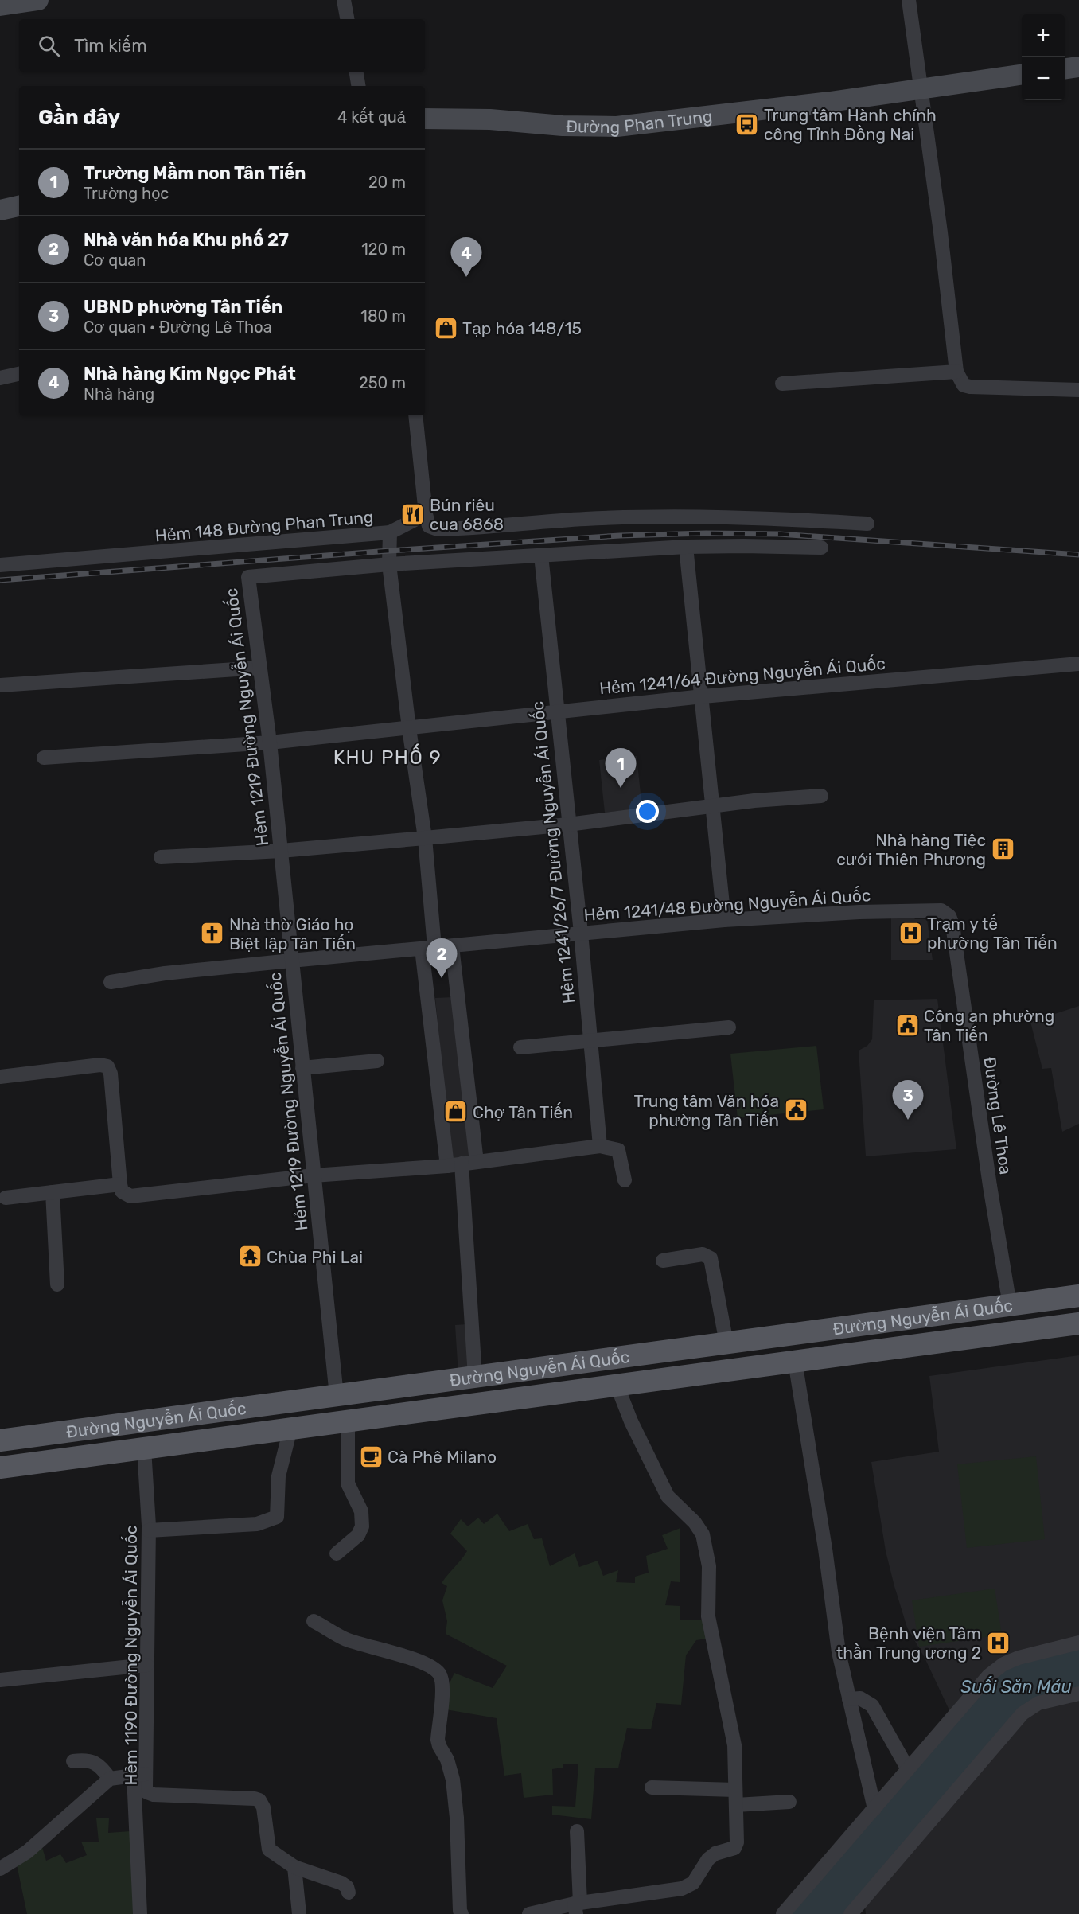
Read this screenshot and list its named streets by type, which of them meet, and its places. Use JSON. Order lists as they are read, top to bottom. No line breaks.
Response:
{"streets":{"main road":["Đường Phan Trung","Đường Nguyễn Ái Quốc"],"street":["Hẻm 148 Đường Phan Trung","Hẻm 1241/64 Đường Nguyễn Ái Quốc","Hẻm 1219 Đường Nguyễn Ái Quốc","Hẻm 1241/26/7 Đường Nguyễn Ái Quốc","Hẻm 1241/48 Đường Nguyễn Ái Quốc","Đường Lê Thoa","Hẻm 1190 Đường Nguyễn Ái Quốc"]},"crossings":[["Hẻm 1241/64 Đường Nguyễn Ái Quốc","Hẻm 1219 Đường Nguyễn Ái Quốc"],["Hẻm 1241/64 Đường Nguyễn Ái Quốc","Hẻm 1241/26/7 Đường Nguyễn Ái Quốc"],["Hẻm 1219 Đường Nguyễn Ái Quốc","Hẻm 1241/48 Đường Nguyễn Ái Quốc"],["Hẻm 1219 Đường Nguyễn Ái Quốc","Đường Nguyễn Ái Quốc"],["Hẻm 1241/26/7 Đường Nguyễn Ái Quốc","Hẻm 1241/48 Đường Nguyễn Ái Quốc"],["Hẻm 1241/48 Đường Nguyễn Ái Quốc","Đường Lê Thoa"],["Đường Lê Thoa","Đường Nguyễn Ái Quốc"],["Đường Nguyễn Ái Quốc","Hẻm 1190 Đường Nguyễn Ái Quốc"]],"districts":["KHU PHỐ 9"],"water":["Suối Săn Máu"],"places":{"bus stop":["Trung tâm Hành chính công Tỉnh Đồng Nai"],"shop":["Tạp hóa 148/15","Chợ Tân Tiến"],"restaurant":["Bún riêu cua 6868"],"building":["Nhà hàng Tiệc cưới Thiên Phương"],"hospital":["Trạm y tế phường Tân Tiến","Bệnh viện Tâm thần Trung ương 2"],"church":["Nhà thờ Giáo họ Biệt lập Tân Tiến"],"public building":["Công an phường Tân Tiến","Trung tâm Văn hóa phường Tân Tiến"],"temple":["Chùa Phi Lai"],"cafe":["Cà Phê Milano"]},"page":{"map_buttons":["+","−"],"search":"Tìm kiếm","heading":["Gần đây","4 kết quả"],"list":[{"mark":"1","name":"Trường Mầm non Tân Tiến","note":"Trường học","value":"20 m"},{"mark":"2","name":"Nhà văn hóa Khu phố 27","note":"Cơ quan","value":"120 m"},{"mark":"3","name":"UBND phường Tân Tiến","note":"Cơ quan · Đường Lê Thoa","value":"180 m"},{"mark":"4","name":"Nhà hàng Kim Ngọc Phát","note":"Nhà hàng","value":"250 m"}],"pins":["4","1","2","3"]}}
